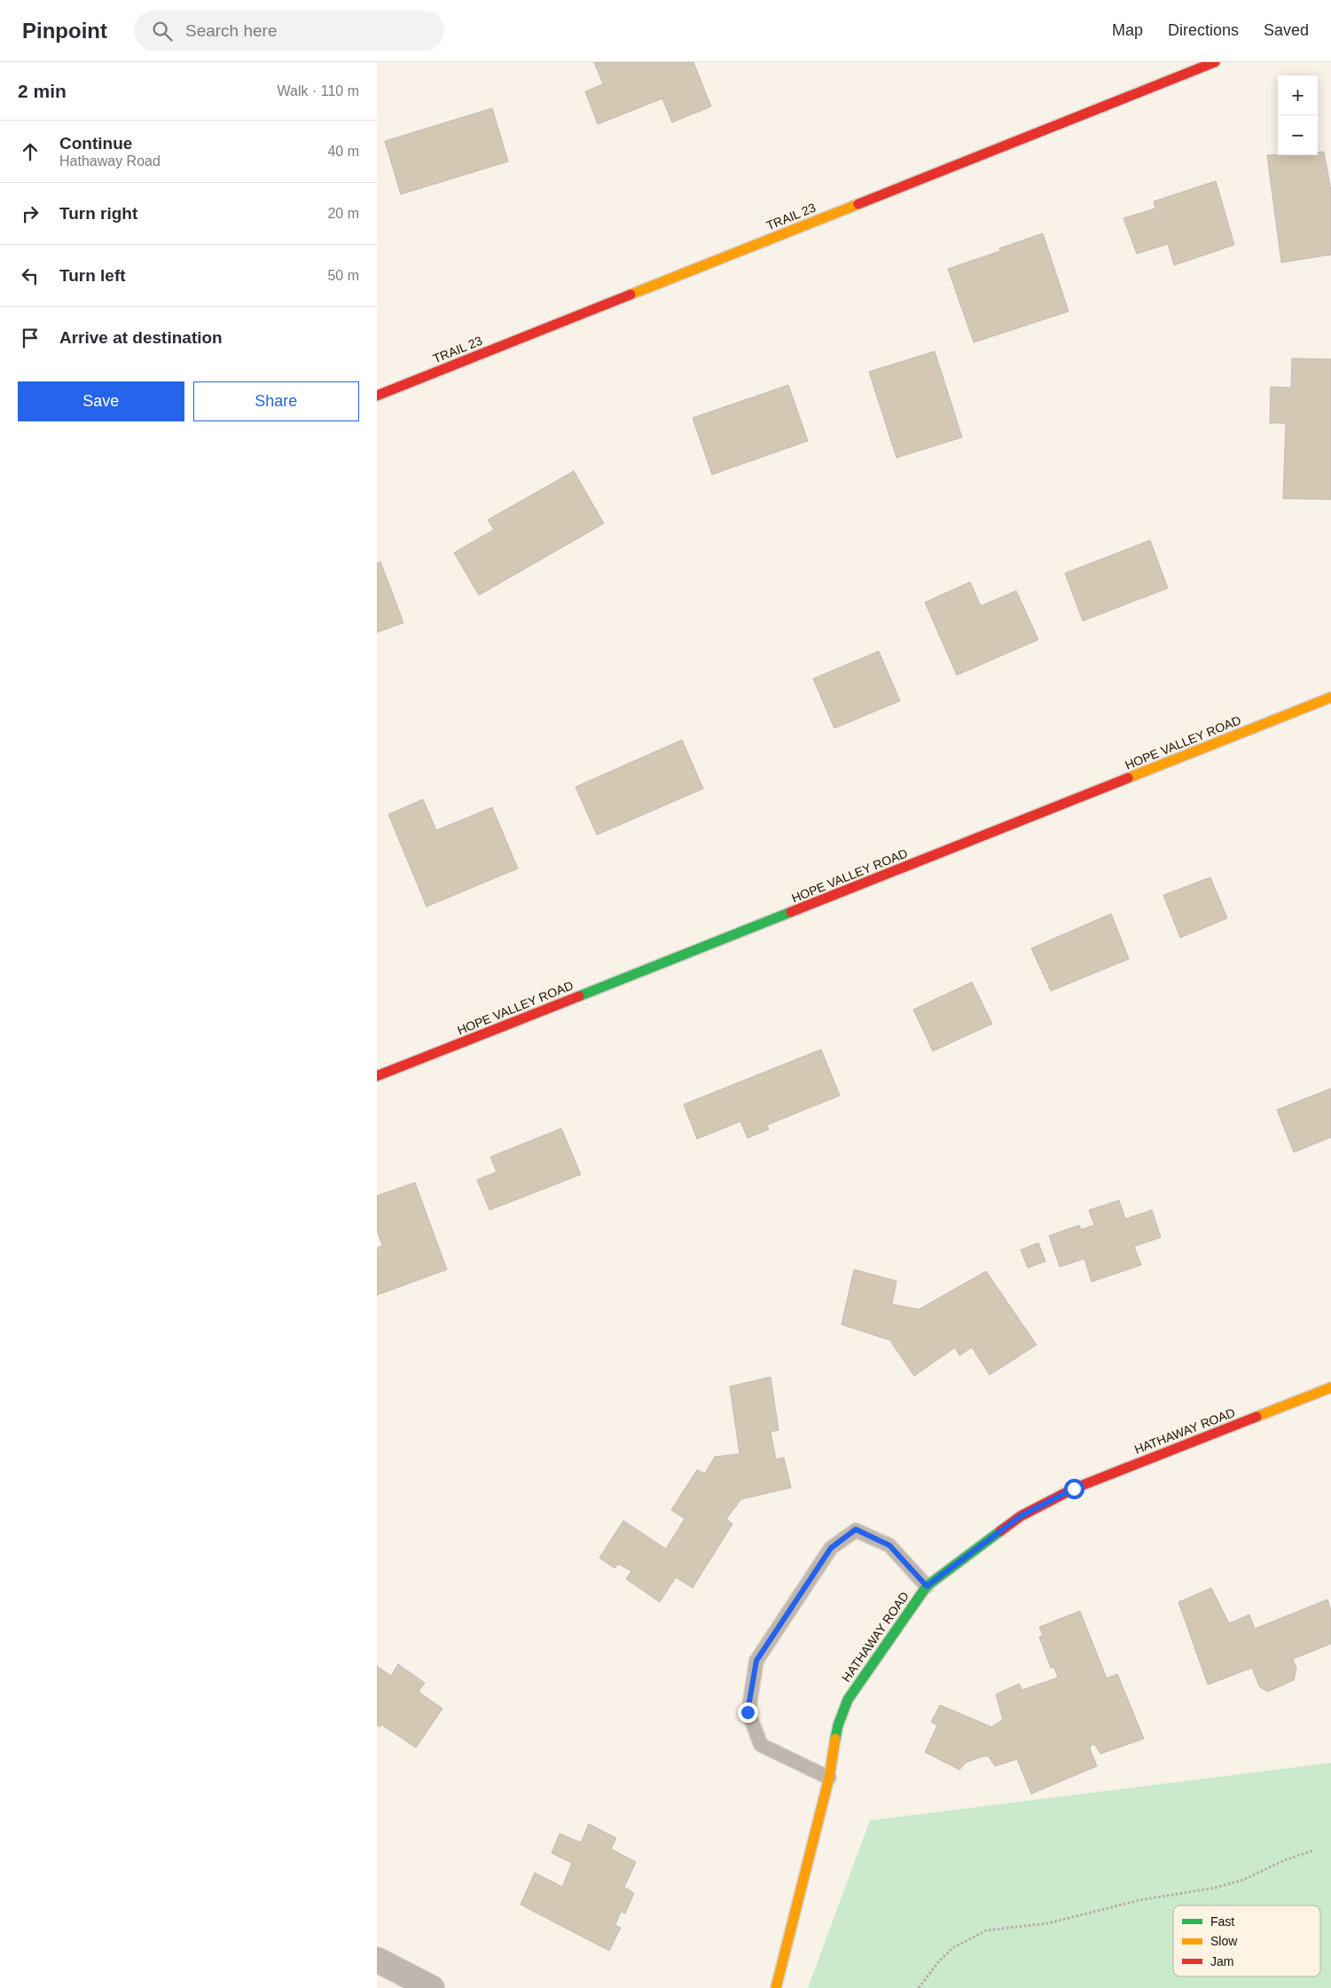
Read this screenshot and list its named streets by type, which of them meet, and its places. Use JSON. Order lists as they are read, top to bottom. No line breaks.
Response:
{"streets":{"street":["TRAIL 23","HOPE VALLEY ROAD","HATHAWAY ROAD"]},"legend":["Fast","Slow","Jam"],"page":{"header":"Pinpoint","search":"Search here","nav":["Map","Directions","Saved"],"heading":["2 min","Walk · 110 m"],"map_buttons":["+","−"],"list":[["Continue","Hathaway Road","40 m"],["Turn right","20 m"],["Turn left","50 m"],"Arrive at destination"],"buttons":["Save","Share"]}}
